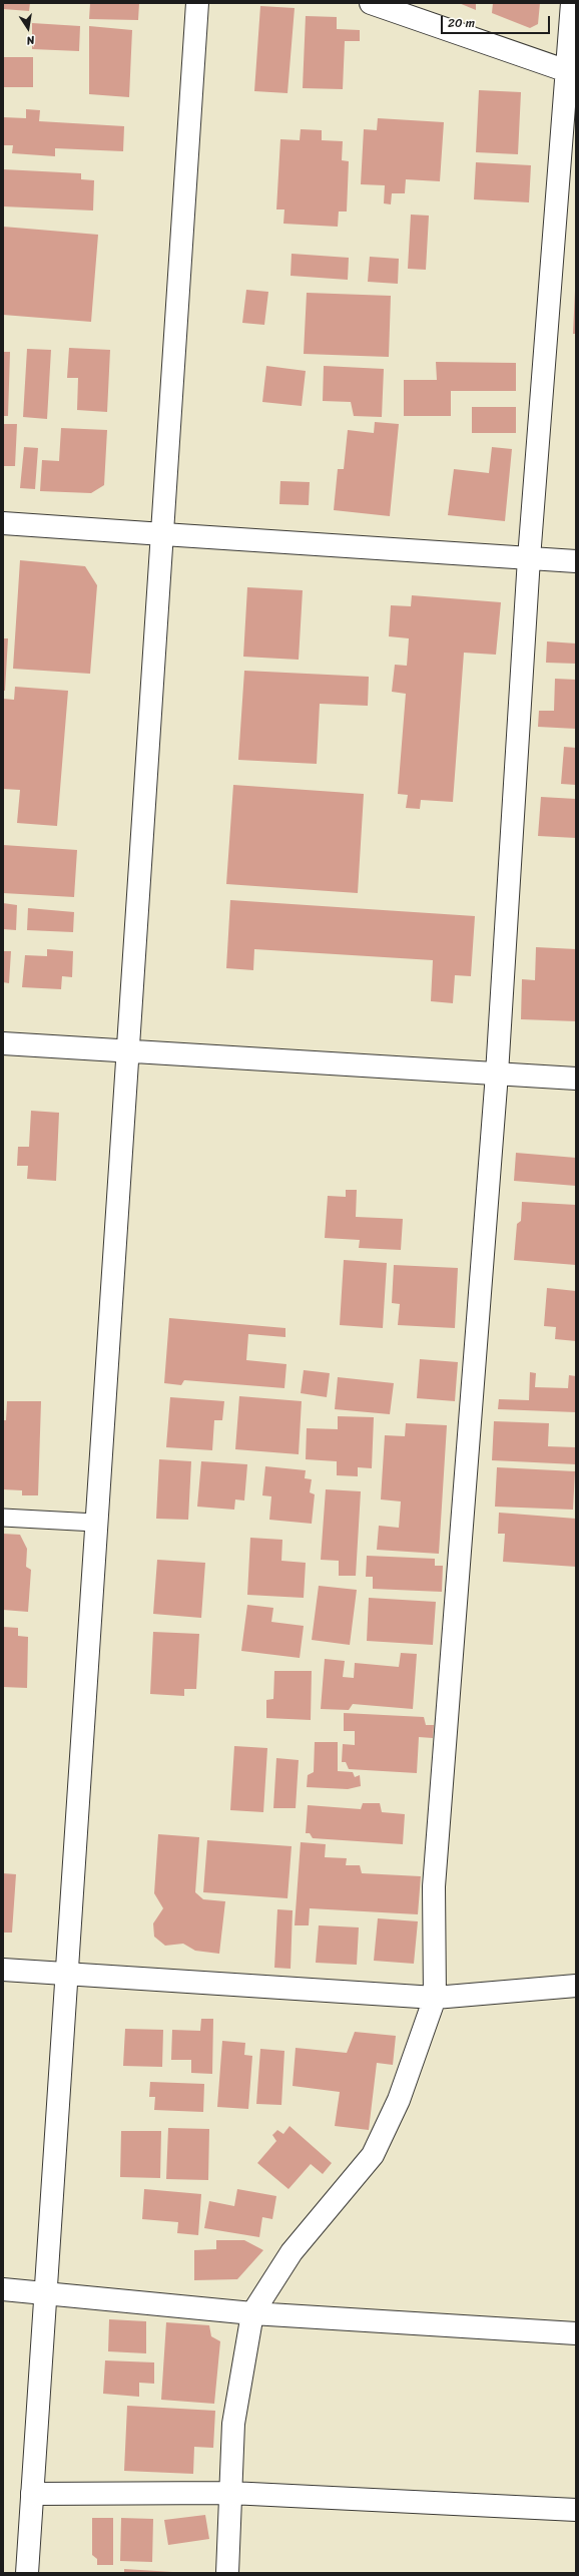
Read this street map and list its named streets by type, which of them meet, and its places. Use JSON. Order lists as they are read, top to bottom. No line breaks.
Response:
{"scale_bar":"20 m","north":"bottom"}
